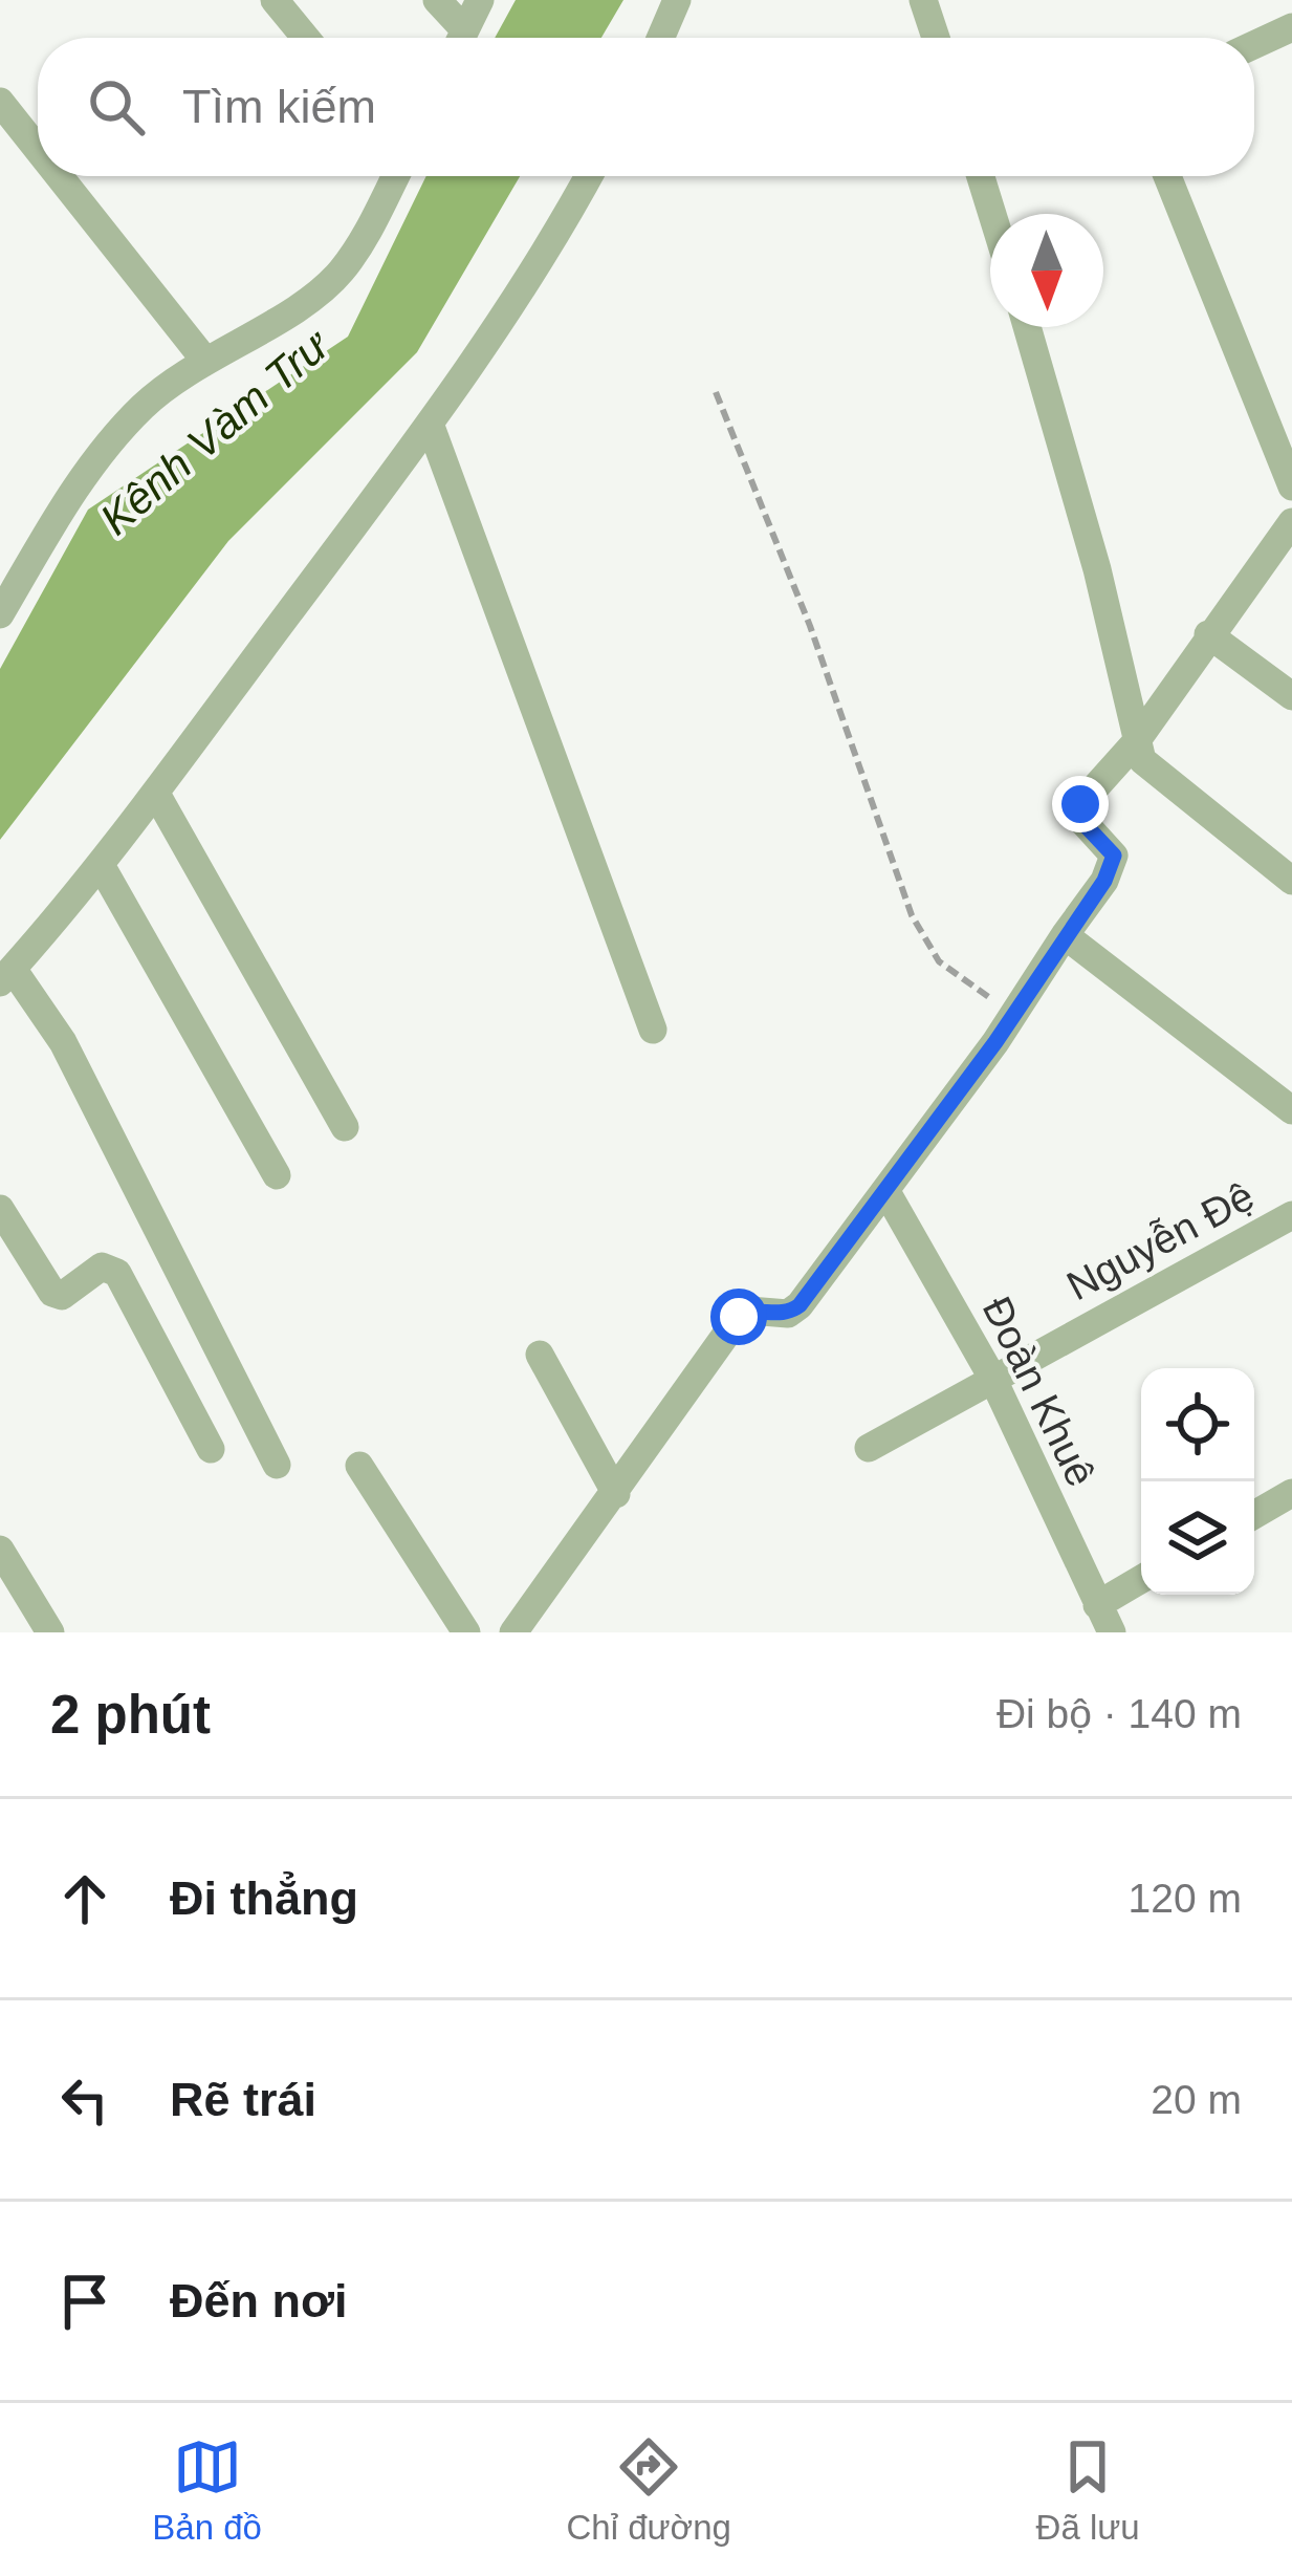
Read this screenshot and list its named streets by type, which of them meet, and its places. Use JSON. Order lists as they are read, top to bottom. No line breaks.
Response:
{"streets":{"street":["Nguyễn Đệ","Đoàn Khuê"]},"crossings":[["Nguyễn Đệ","Đoàn Khuê"]],"water":["Kênh Vàm Trư"],"north":"bottom","page":{"search":"Tìm kiếm","heading":["2 phút","Đi bộ · 140 m"],"list":[["Đi thẳng","120 m"],["Rẽ trái","20 m"],"Đến nơi"],"nav":["Bản đồ","Chỉ đường","Đã lưu"]}}
